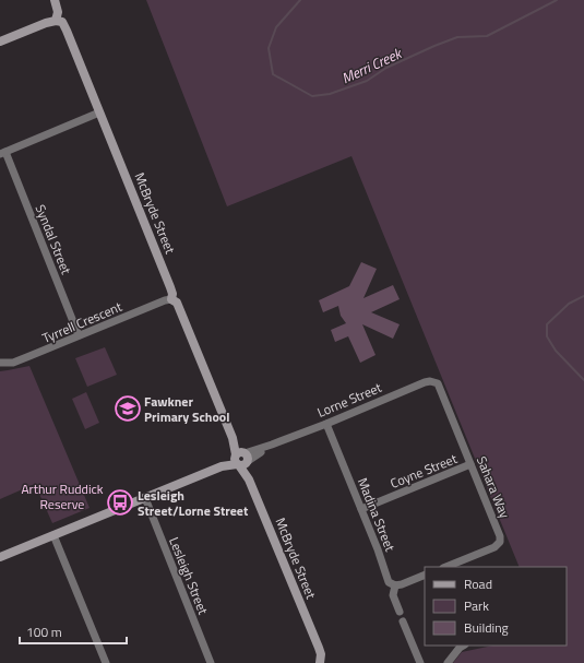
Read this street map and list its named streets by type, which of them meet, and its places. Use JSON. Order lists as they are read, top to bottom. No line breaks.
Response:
{"streets":{"street":["McBryde Street","Syndal Street","Tyrrell Crescent","Lorne Street","Coyne Street","Sahara Way","Madina Street","Lesleigh Street"]},"crossings":[["McBryde Street","Tyrrell Crescent"],["McBryde Street","Lorne Street"],["Syndal Street","Tyrrell Crescent"],["Lorne Street","Sahara Way"],["Lorne Street","Madina Street"],["Lorne Street","Lesleigh Street"],["Coyne Street","Sahara Way"],["Coyne Street","Madina Street"]],"water":["Merri Creek"],"parks":["Arthur Ruddick Reserve"],"places":{"school or university":["Fawkner Primary School"],"bus stop":["Lesleigh Street/Lorne Street"]},"legend":["Road","Park","Building"],"scale_bar":"100 m"}
